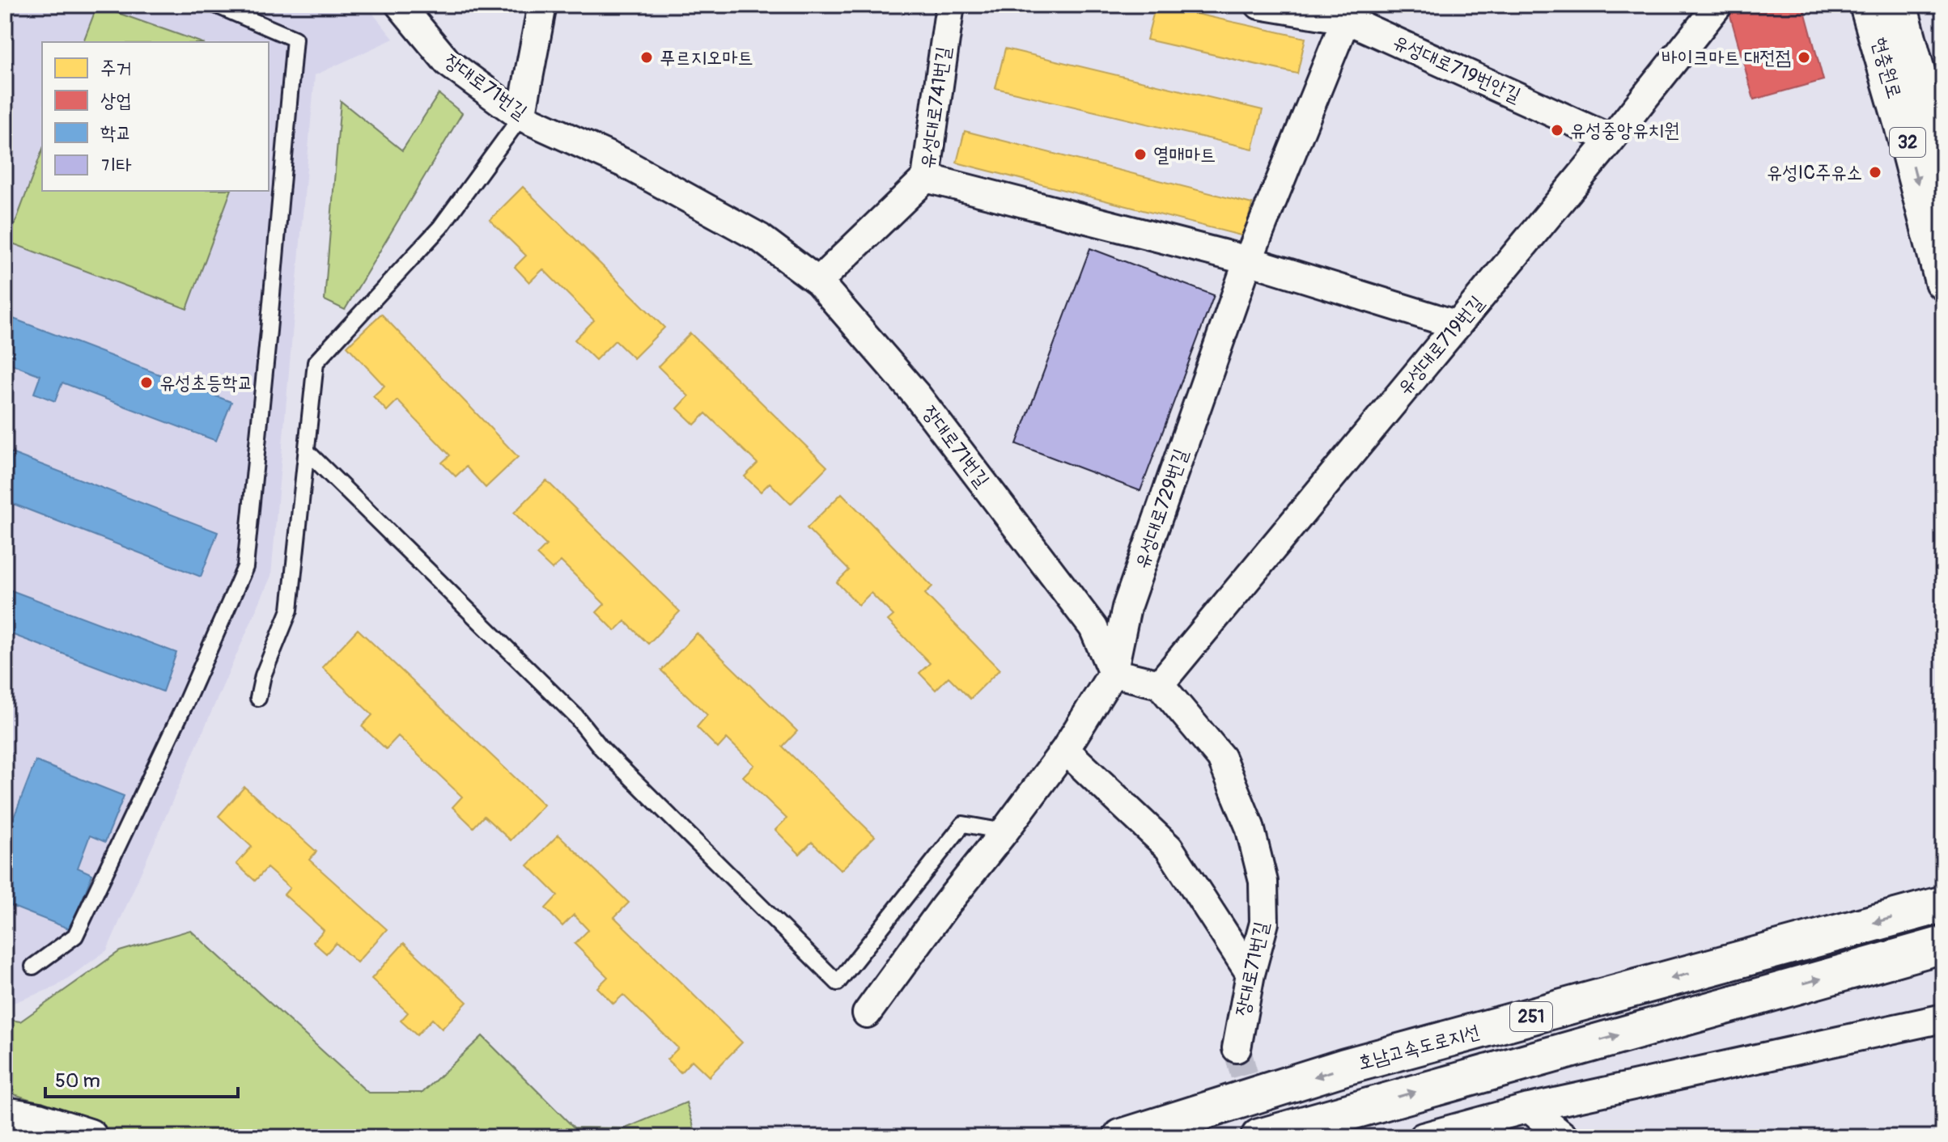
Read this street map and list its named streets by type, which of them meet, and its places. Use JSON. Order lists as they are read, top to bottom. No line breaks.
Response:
{"streets":{"main road":["현충원로","32","251","호남고속도로지선"],"street":["유성대로719번안길","장대로71번길","유성대로741번길","유성대로719번길","유성대로729번길"]},"crossings":[["유성대로719번안길","유성대로719번길"],["유성대로719번안길","유성대로729번길"],["장대로71번길","유성대로741번길"],["장대로71번길","유성대로719번길"],["장대로71번길","유성대로729번길"]],"places":["푸르지오마트","바이크마트 대전점","유성중앙유치원","열매마트","유성IC주유소","유성초등학교"],"legend":["주거","상업","학교","기타"],"scale_bar":"50 m"}
